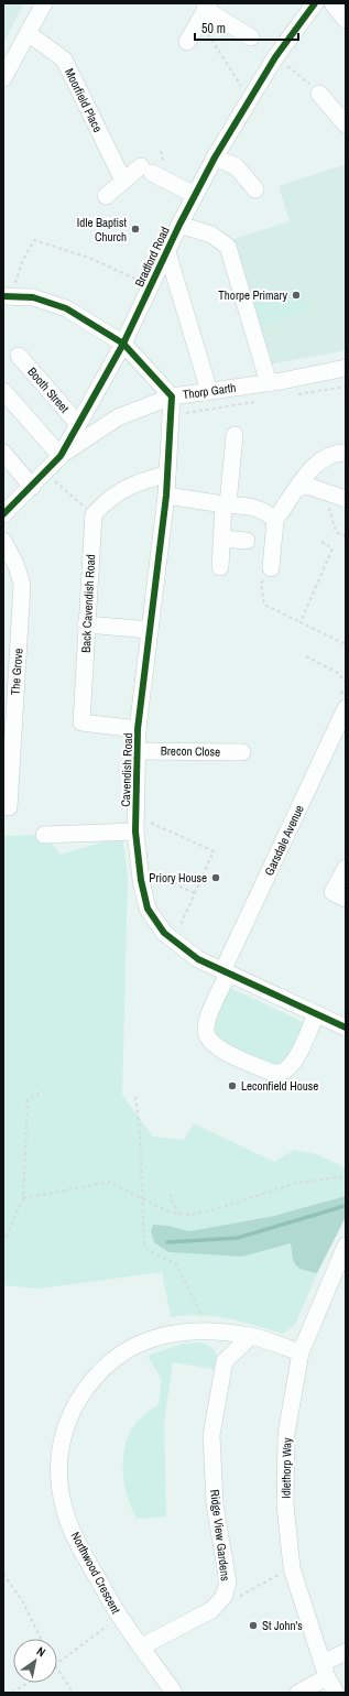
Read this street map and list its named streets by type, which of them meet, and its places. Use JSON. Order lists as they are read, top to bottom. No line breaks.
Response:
{"streets":{"street":["Moorfield Place","Bradford Road","Booth Street","Thorp Garth","Back Cavendish Road","The Grove","Brecon Close","Cavendish Road","Garsdale Avenue","Idlethorp Way","Ridge View Gardens","Northwood Crescent"]},"crossings":[["Bradford Road","Booth Street"],["Bradford Road","Thorp Garth"],["Thorp Garth","Cavendish Road"],["Back Cavendish Road","Cavendish Road"],["Brecon Close","Cavendish Road"],["Cavendish Road","Garsdale Avenue"],["Idlethorp Way","Northwood Crescent"],["Ridge View Gardens","Northwood Crescent"]],"places":["Idle Baptist Church","Thorpe Primary","Priory House","Leconfield House","St John's"],"scale_bar":"50 m","north":"top right"}
